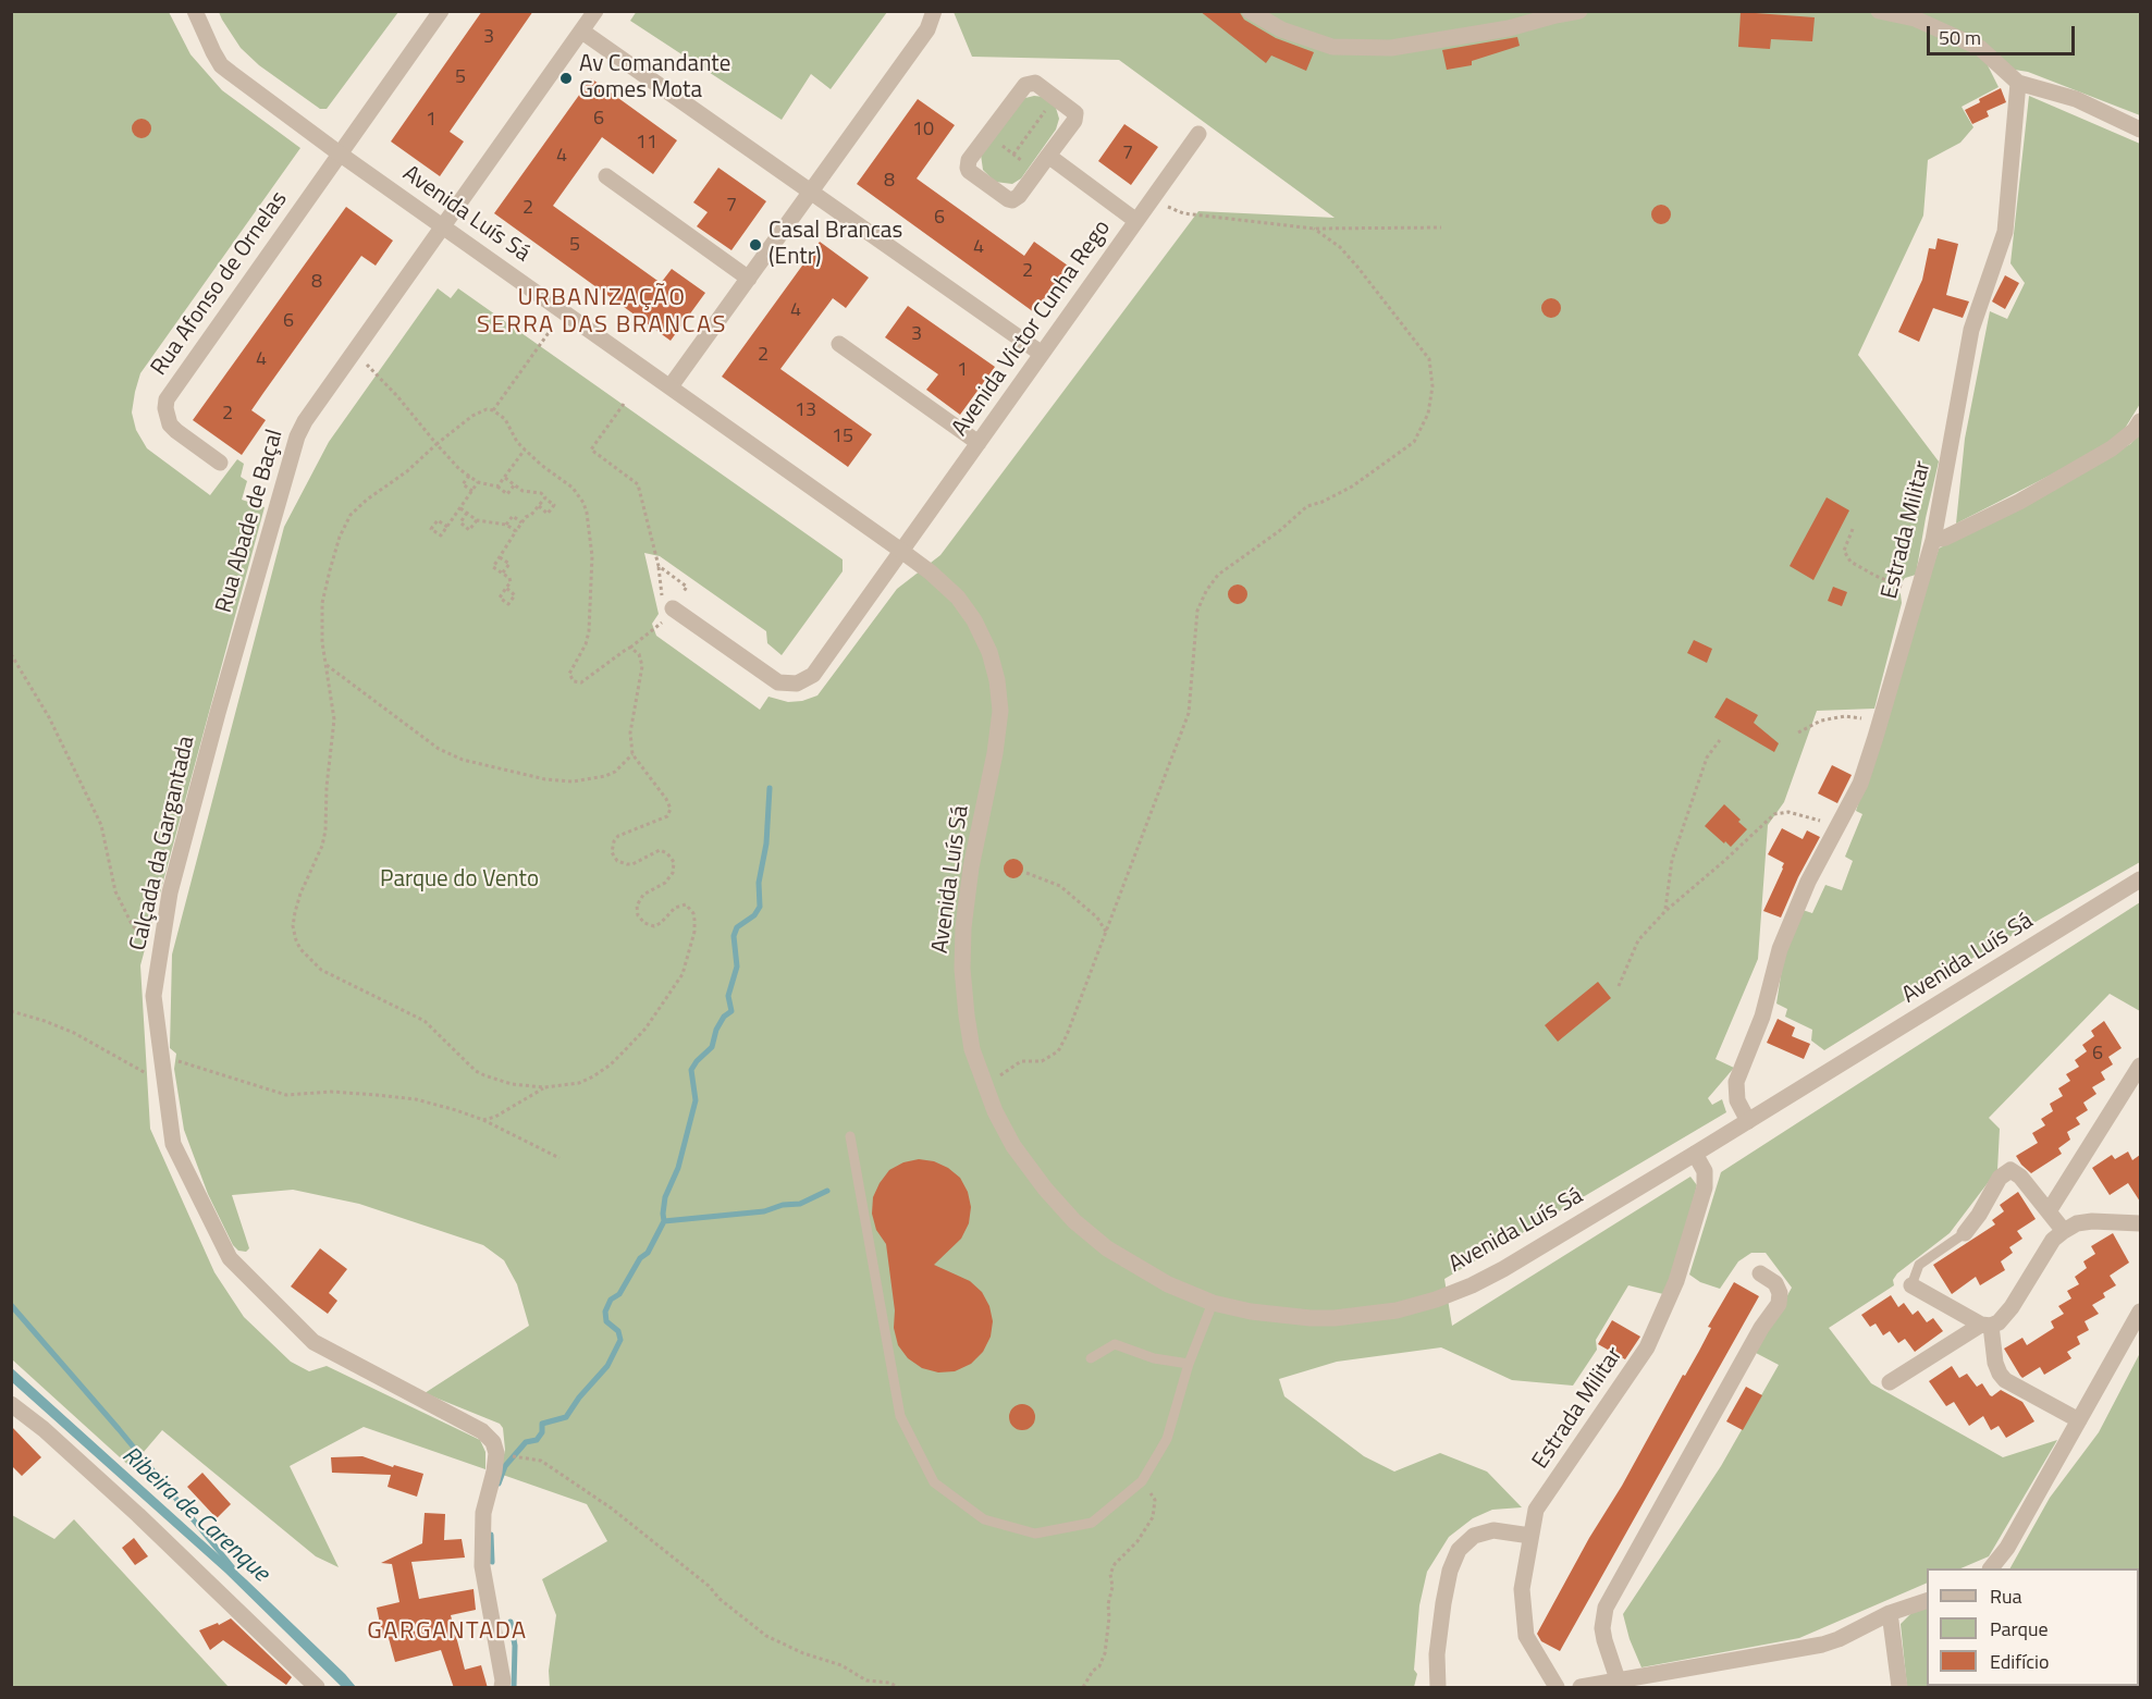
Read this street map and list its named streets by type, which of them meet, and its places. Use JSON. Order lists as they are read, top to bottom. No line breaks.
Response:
{"streets":{"street":["Avenida Luís Sá","Rua Afonso de Ornelas","Avenida Victor Cunha Rego","Rua Abade de Baçal","Estrada Militar","Calçada da Gargantada"]},"crossings":[["Avenida Luís Sá","Rua Afonso de Ornelas"],["Avenida Luís Sá","Avenida Victor Cunha Rego"],["Avenida Luís Sá","Rua Abade de Baçal"],["Avenida Luís Sá","Estrada Militar"],["Rua Abade de Baçal","Calçada da Gargantada"]],"districts":["URBANIZAÇÃO SERRA DAS BRANCAS","GARGANTADA"],"water":["Ribeira de Carenque"],"parks":["Parque do Vento"],"places":["Av Comandante Gomes Mota","Casal Brancas (Entr)"],"house_numbers":["3","5","6","1","10","11","7","4","8","7","2","6","5","4","2","8","4","6","3","2","4","1","13","2","15","6"],"legend":["Rua","Parque","Edifício"],"scale_bar":"50 m"}
